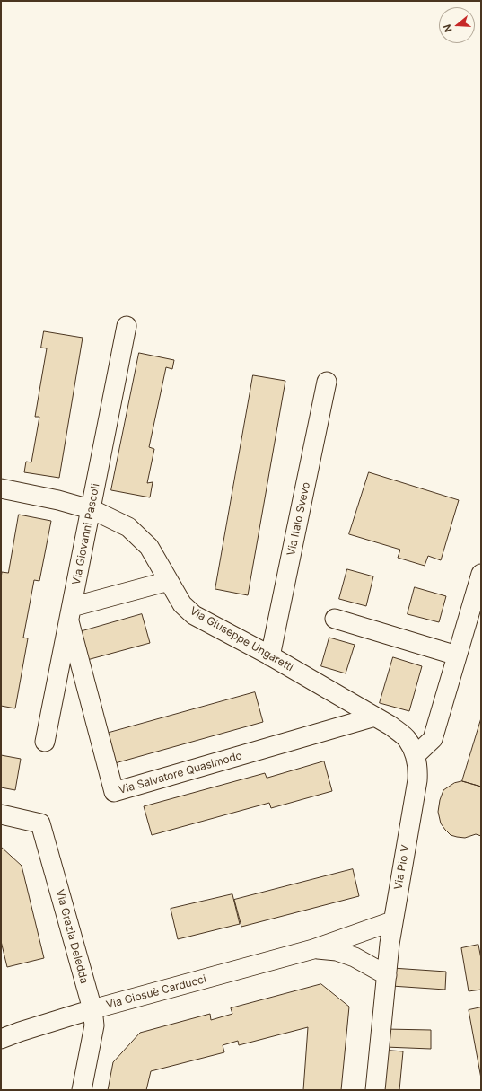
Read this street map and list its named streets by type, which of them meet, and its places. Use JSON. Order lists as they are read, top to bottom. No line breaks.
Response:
{"streets":{"street":["Via Italo Svevo","Via Giovanni Pascoli","Via Giuseppe Ungaretti","Via Salvatore Quasimodo","Via Pio V","Via Grazia Deledda","Via Giosuè Carducci"]},"crossings":[["Via Italo Svevo","Via Giuseppe Ungaretti"],["Via Giovanni Pascoli","Via Giuseppe Ungaretti"],["Via Giovanni Pascoli","Via Salvatore Quasimodo"],["Via Giuseppe Ungaretti","Via Salvatore Quasimodo"],["Via Giuseppe Ungaretti","Via Pio V"],["Via Pio V","Via Giosuè Carducci"],["Via Grazia Deledda","Via Giosuè Carducci"]],"north":"left"}
